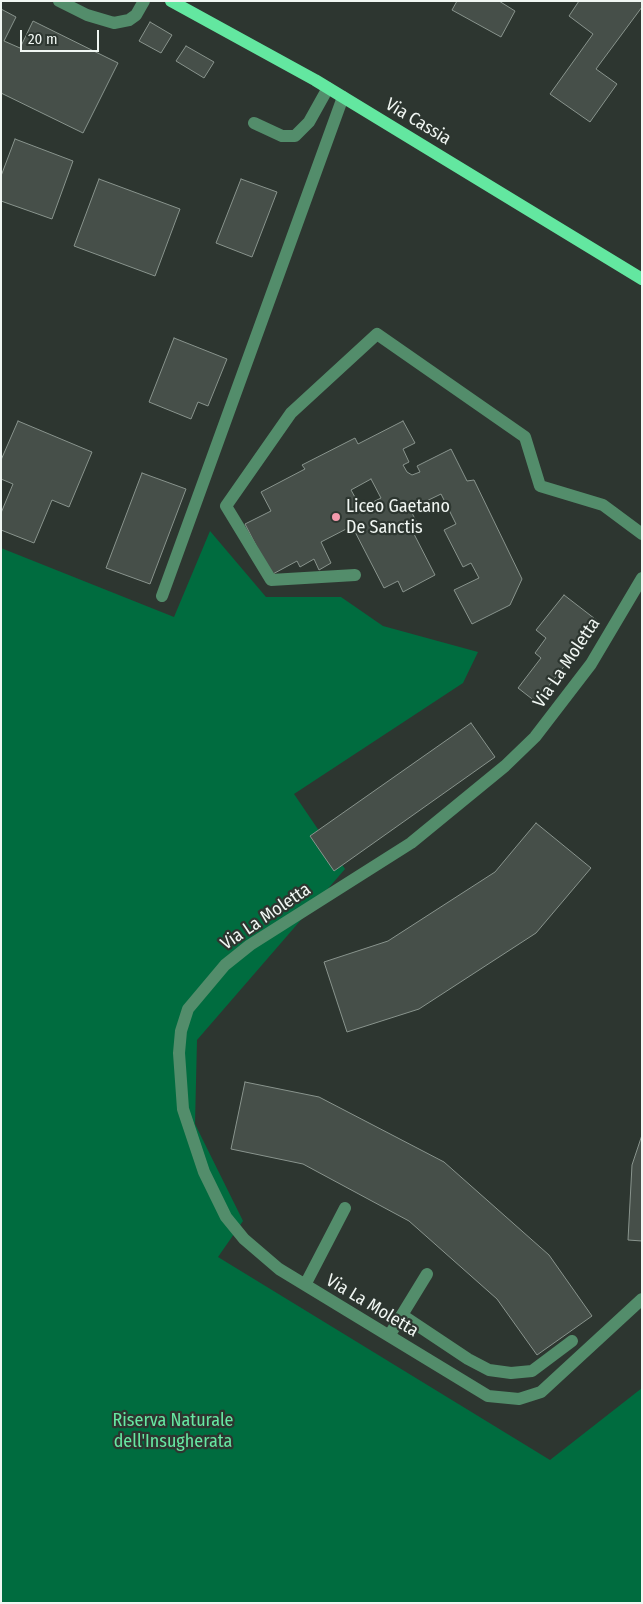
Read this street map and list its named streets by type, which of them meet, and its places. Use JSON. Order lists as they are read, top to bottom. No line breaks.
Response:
{"streets":{"main road":["Via Cassia"],"street":["Via La Moletta"]},"parks":["Riserva Naturale dell'Insugherata"],"places":["Liceo Gaetano De Sanctis"],"scale_bar":"20 m"}
